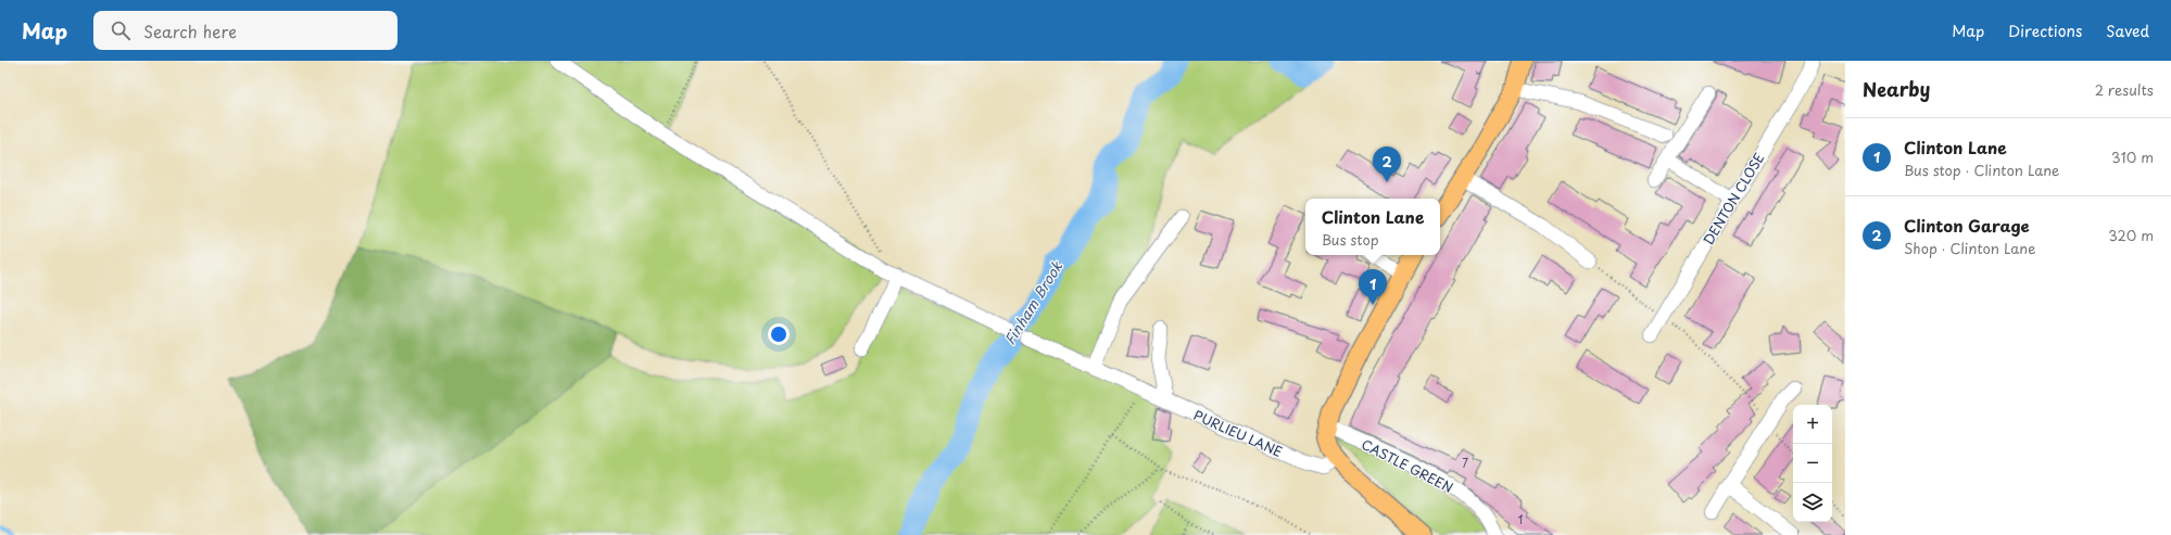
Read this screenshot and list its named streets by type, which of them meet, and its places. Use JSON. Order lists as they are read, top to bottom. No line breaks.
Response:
{"streets":{"street":["DENTON CLOSE","PURLIEU LANE","CASTLE GREEN"]},"water":["Finham Brook"],"house_numbers":["7","1"],"page":{"header":"Map","search":"Search here","nav":["Map","Directions","Saved"],"heading":["Nearby","2 results"],"list":[{"mark":"1","name":"Clinton Lane","note":"Bus stop · Clinton Lane","value":"310 m"},{"mark":"2","name":"Clinton Garage","note":"Shop · Clinton Lane","value":"320 m"}],"pins":["2","1"],"popup":["Clinton Lane","Bus stop"],"map_buttons":["+","−"]}}
